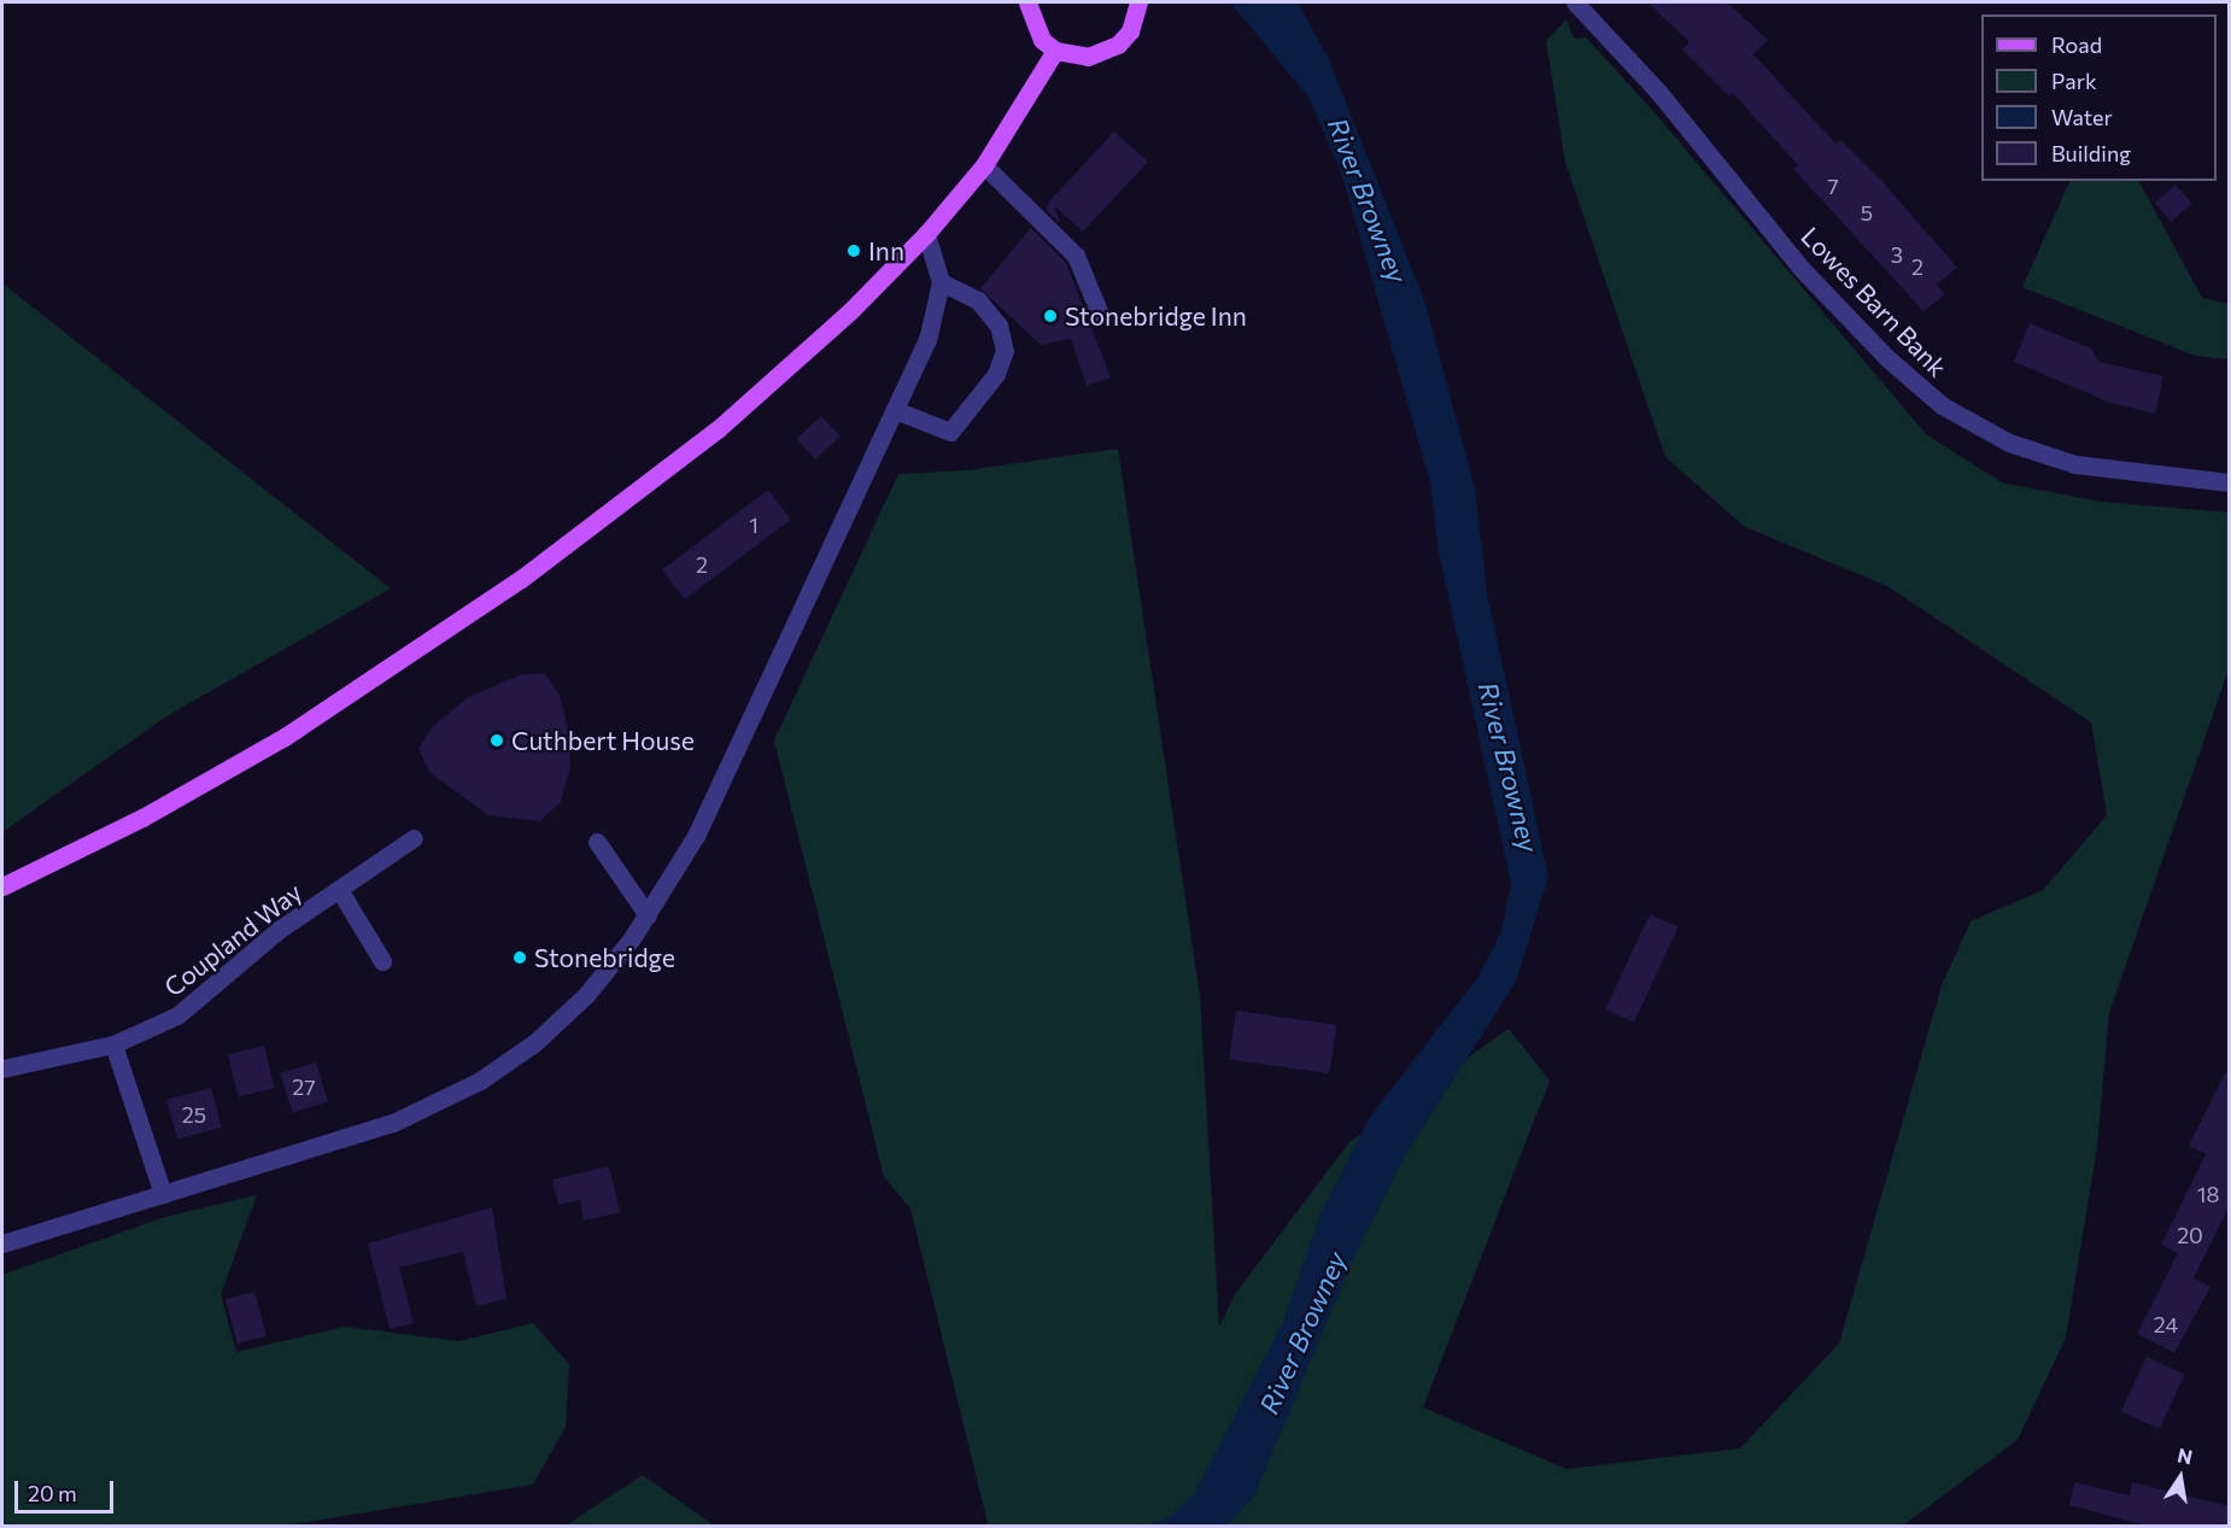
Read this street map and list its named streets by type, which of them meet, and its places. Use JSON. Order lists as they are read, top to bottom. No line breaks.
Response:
{"streets":{"street":["Lowes Barn Bank","Coupland Way"]},"water":["River Browney"],"places":["Inn","Stonebridge Inn","Cuthbert House","Stonebridge"],"house_numbers":["7","5","3","2","1","2","27","25","18","20","24"],"legend":["Road","Park","Water","Building"],"scale_bar":"20 m","north":"top"}
